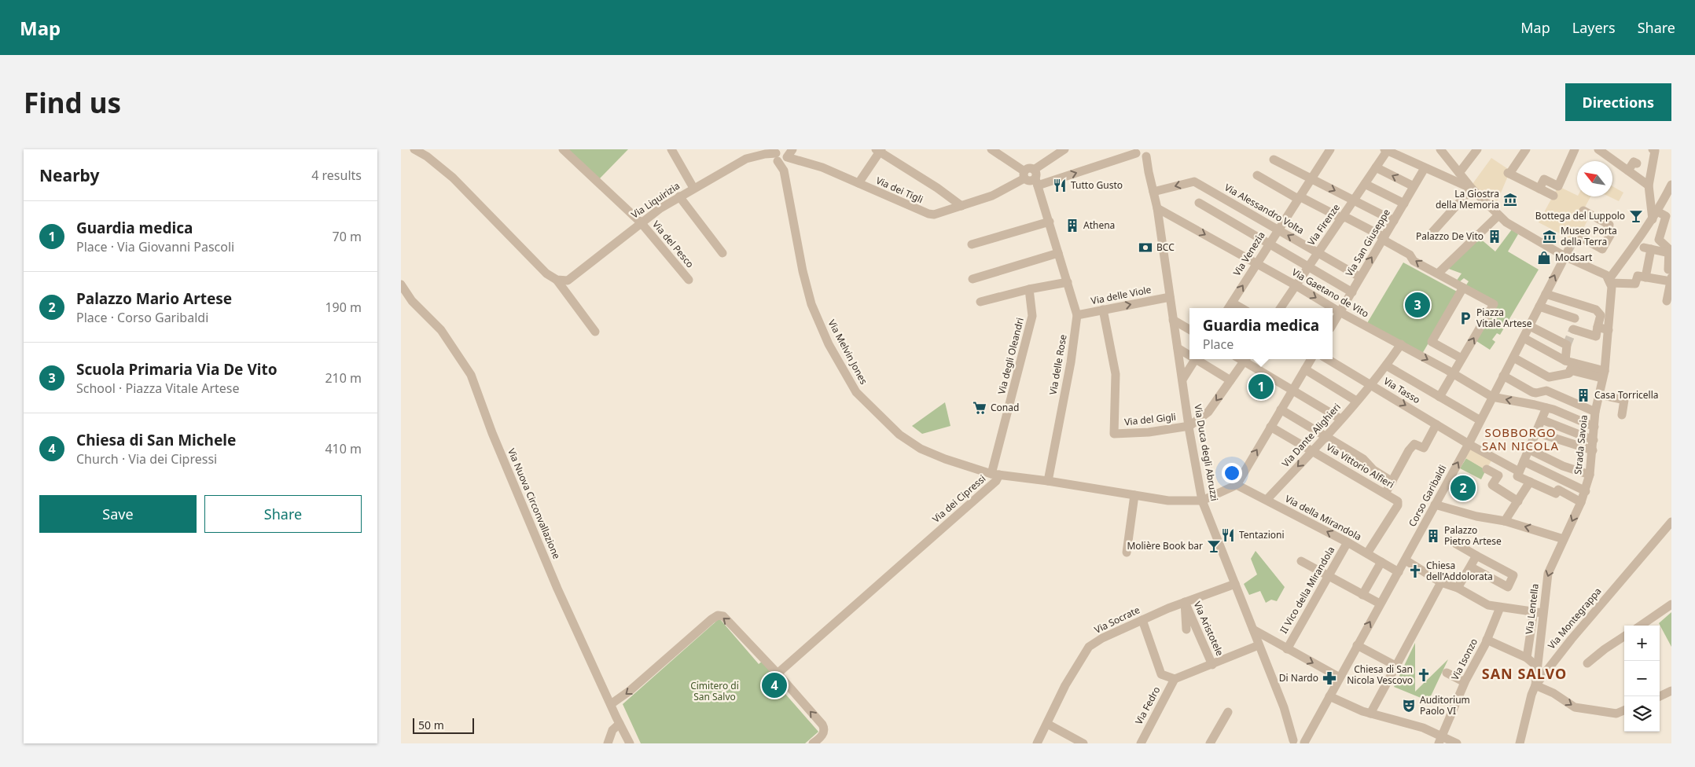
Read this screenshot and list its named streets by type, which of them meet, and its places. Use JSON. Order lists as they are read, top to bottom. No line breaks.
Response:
{"streets":{"street":["Via dei Tigli","Via Liquirizia","Via Alessandro Volta","Via Firenze","Via San Giuseppe","Via del Pesco","Via Venezia","Via Gaetano de Vito","Via delle Viole","Via Melvin Jones","Via degli Oleandri","Via delle Rose","Via Tasso","Via del Gigli","Via Dante Alighieri","Strada Savoia","Via Duca degli Abruzzi","Via Vittorio Alfieri","Corso Garibaldi","Via dei Cipressi","Via Nuova Circonvallazione","Via della Mirandola","II Vico della Mirandola","Via Lentella","Via Montegrappa","Via Socrate","Via Aristotele","Via Isonzo","Via Fedro"]},"crossings":[["Via dei Tigli","Via Liquirizia"],["Via dei Tigli","Via Melvin Jones"],["Via dei Tigli","Via delle Rose"],["Via Liquirizia","Via del Pesco"],["Via Liquirizia","Via Melvin Jones"],["Via Alessandro Volta","Via Firenze"],["Via Alessandro Volta","Via San Giuseppe"],["Via Alessandro Volta","Via Venezia"],["Via Alessandro Volta","Via Duca degli Abruzzi"],["Via Firenze","Via Gaetano de Vito"],["Via San Giuseppe","Via Gaetano de Vito"],["Via Venezia","Via Gaetano de Vito"],["Via Gaetano de Vito","Via Dante Alighieri"],["Via Gaetano de Vito","Strada Savoia"],["Via Gaetano de Vito","Via Duca degli Abruzzi"],["Via Gaetano de Vito","Corso Garibaldi"],["Via delle Viole","Via delle Rose"],["Via delle Viole","Via del Gigli"],["Via delle Viole","Via Duca degli Abruzzi"],["Via Melvin Jones","Via degli Oleandri"],["Via Melvin Jones","Via dei Cipressi"],["Via degli Oleandri","Via dei Cipressi"],["Via delle Rose","Via dei Cipressi"],["Via Tasso","Via Dante Alighieri"],["Via Tasso","Corso Garibaldi"],["Via del Gigli","Via Duca degli Abruzzi"],["Via Dante Alighieri","Via Vittorio Alfieri"],["Via Dante Alighieri","Via della Mirandola"],["Strada Savoia","Via Lentella"],["Via Duca degli Abruzzi","Via dei Cipressi"],["Via Duca degli Abruzzi","Via Socrate"],["Via Vittorio Alfieri","Via della Mirandola"],["Corso Garibaldi","Via della Mirandola"],["Via della Mirandola","II Vico della Mirandola"],["Via Lentella","Via Montegrappa"],["Via Socrate","Via Aristotele"]],"one_way":["Via delle Viole"],"districts":["SOBBORGO SAN NICOLA","SAN SALVO"],"parks":["Cimitero di San Salvo"],"places":{"restaurant":["Tutto Gusto","Tentazioni"],"museum":["La Giostra della Memoria","Museo Porta della Terra"],"bar":["Bottega del Luppolo","Molière Book bar"],"building":["Athena","Palazzo De Vito","Casa Torricella","Palazzo Pietro Artese"],"bank":["BCC"],"shop":["Modsart"],"parking":["Piazza Vitale Artese"],"supermarket":["Conad"],"church":["Chiesa dell'Addolorata","Chiesa di San Nicola Vescovo"],"pharmacy":["Di Nardo"],"theatre":["Auditorium Paolo VI"]},"scale_bar":"50 m","north":"top left","page":{"header":"Map","nav":["Map","Layers","Share"],"buttons":["Directions",["Save","Share"]],"title":"Find us","heading":["Nearby","4 results"],"list":[{"mark":"1","name":"Guardia medica","note":"Place · Via Giovanni Pascoli","value":"70 m"},{"mark":"2","name":"Palazzo Mario Artese","note":"Place · Corso Garibaldi","value":"190 m"},{"mark":"3","name":"Scuola Primaria Via De Vito","note":"School · Piazza Vitale Artese","value":"210 m"},{"mark":"4","name":"Chiesa di San Michele","note":"Church · Via dei Cipressi","value":"410 m"}],"pins":["3","1","2","4"],"popup":["Guardia medica","Place"],"map_buttons":["+","−"],"scale":"50 m"}}
